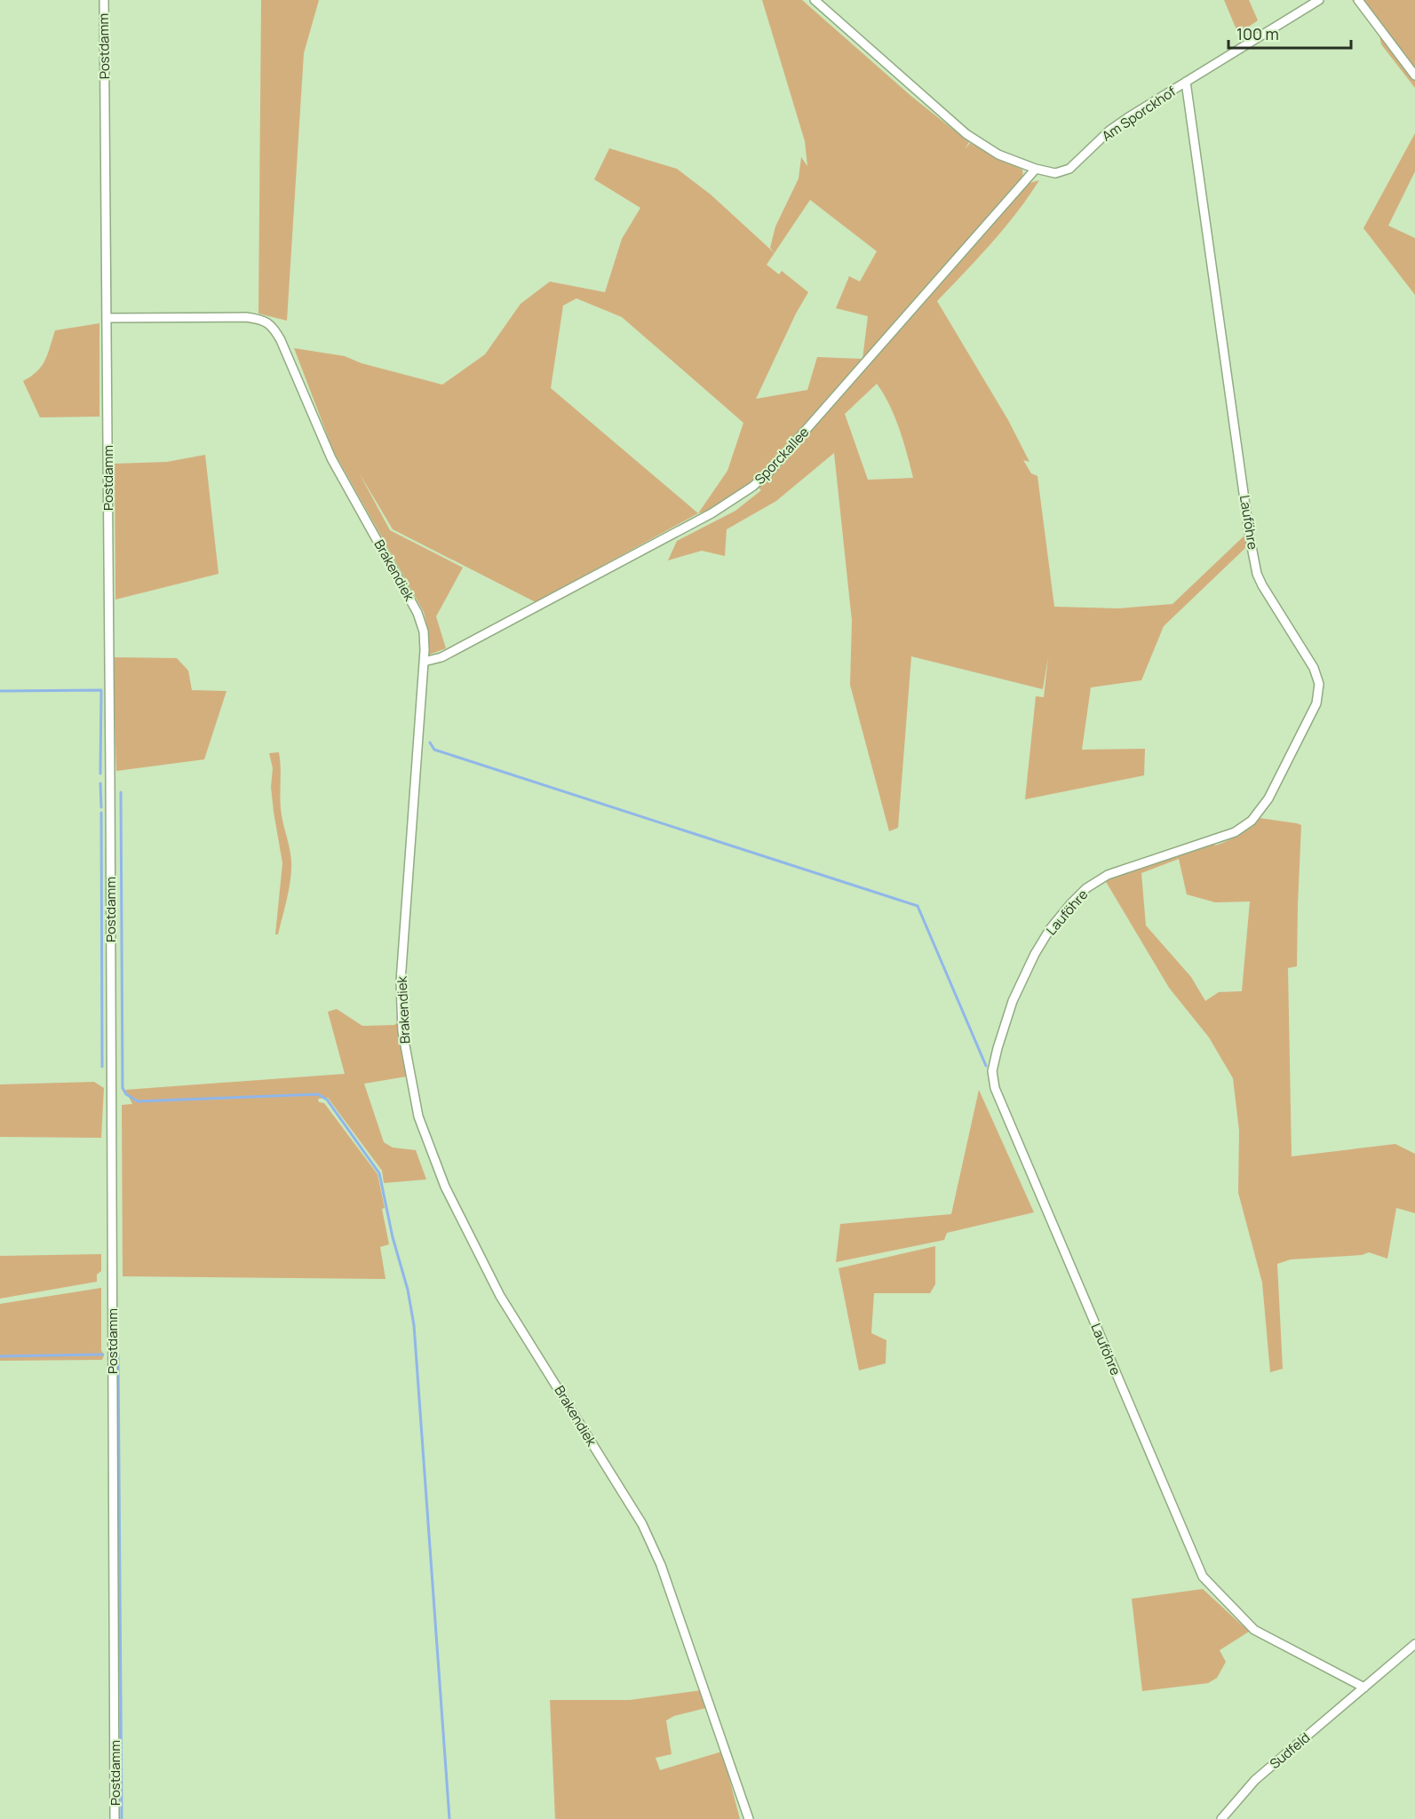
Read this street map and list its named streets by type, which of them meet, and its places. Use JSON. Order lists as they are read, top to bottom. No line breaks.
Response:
{"streets":{"street":["Postdamm","Am Sporckhof","Sporckallee","Lauföhre","Brakendiek","Sudfeld"]},"crossings":[["Postdamm","Brakendiek"],["Am Sporckhof","Sporckallee"],["Am Sporckhof","Lauföhre"],["Sporckallee","Brakendiek"],["Lauföhre","Sudfeld"]],"scale_bar":"100 m"}
